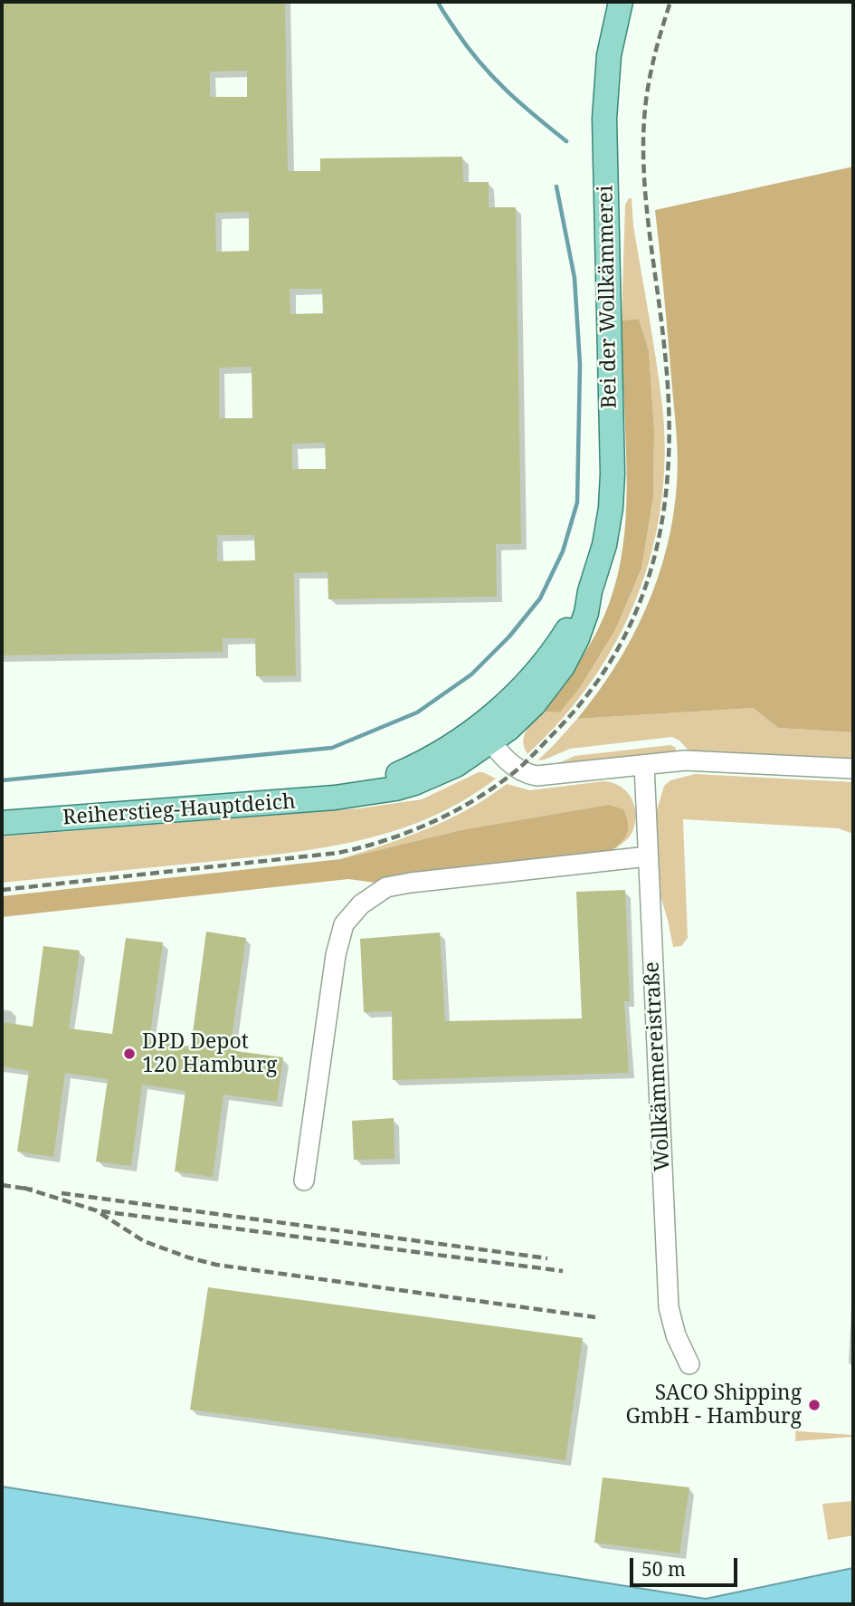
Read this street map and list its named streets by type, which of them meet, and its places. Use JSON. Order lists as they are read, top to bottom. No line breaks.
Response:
{"streets":{"main road":["Bei der Wollkämmerei","Reiherstieg-Hauptdeich"],"street":["Wollkämmereistraße"]},"crossings":[["Bei der Wollkämmerei","Reiherstieg-Hauptdeich"]],"places":["DPD Depot 120 Hamburg","SACO Shipping GmbH - Hamburg"],"scale_bar":"50 m"}
